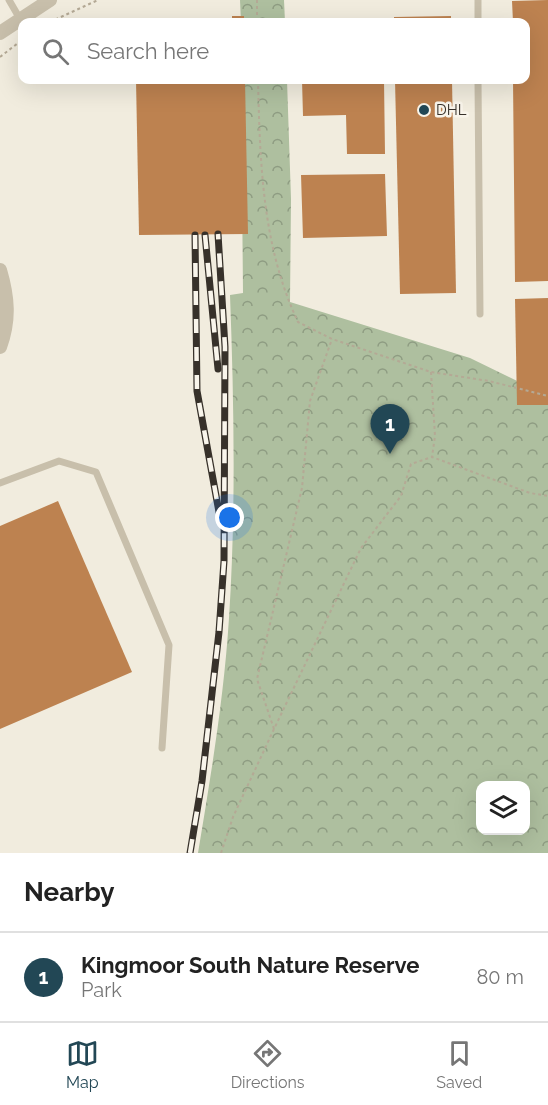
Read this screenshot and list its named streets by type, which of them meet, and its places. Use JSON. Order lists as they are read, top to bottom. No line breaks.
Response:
{"places":["DHL"],"page":{"search":"Search here","pins":"1","heading":"Nearby","list":[{"mark":"1","name":"Kingmoor South Nature Reserve","note":"Park","value":"80 m"}],"nav":["Map","Directions","Saved"]}}
